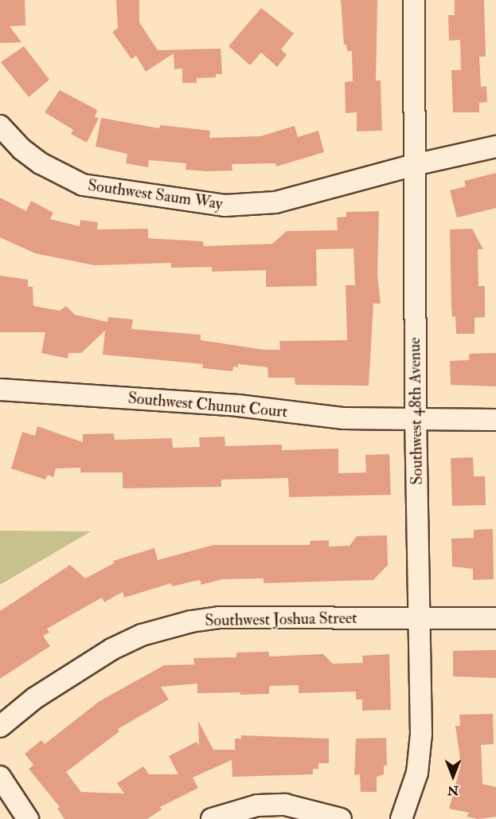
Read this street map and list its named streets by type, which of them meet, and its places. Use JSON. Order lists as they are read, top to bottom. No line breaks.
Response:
{"streets":{"street":["Southwest Saum Way","Southwest Chunut Court","Southwest 48th Avenue","Southwest Joshua Street"]},"crossings":[["Southwest Saum Way","Southwest 48th Avenue"],["Southwest Chunut Court","Southwest 48th Avenue"],["Southwest 48th Avenue","Southwest Joshua Street"]],"north":"bottom"}
